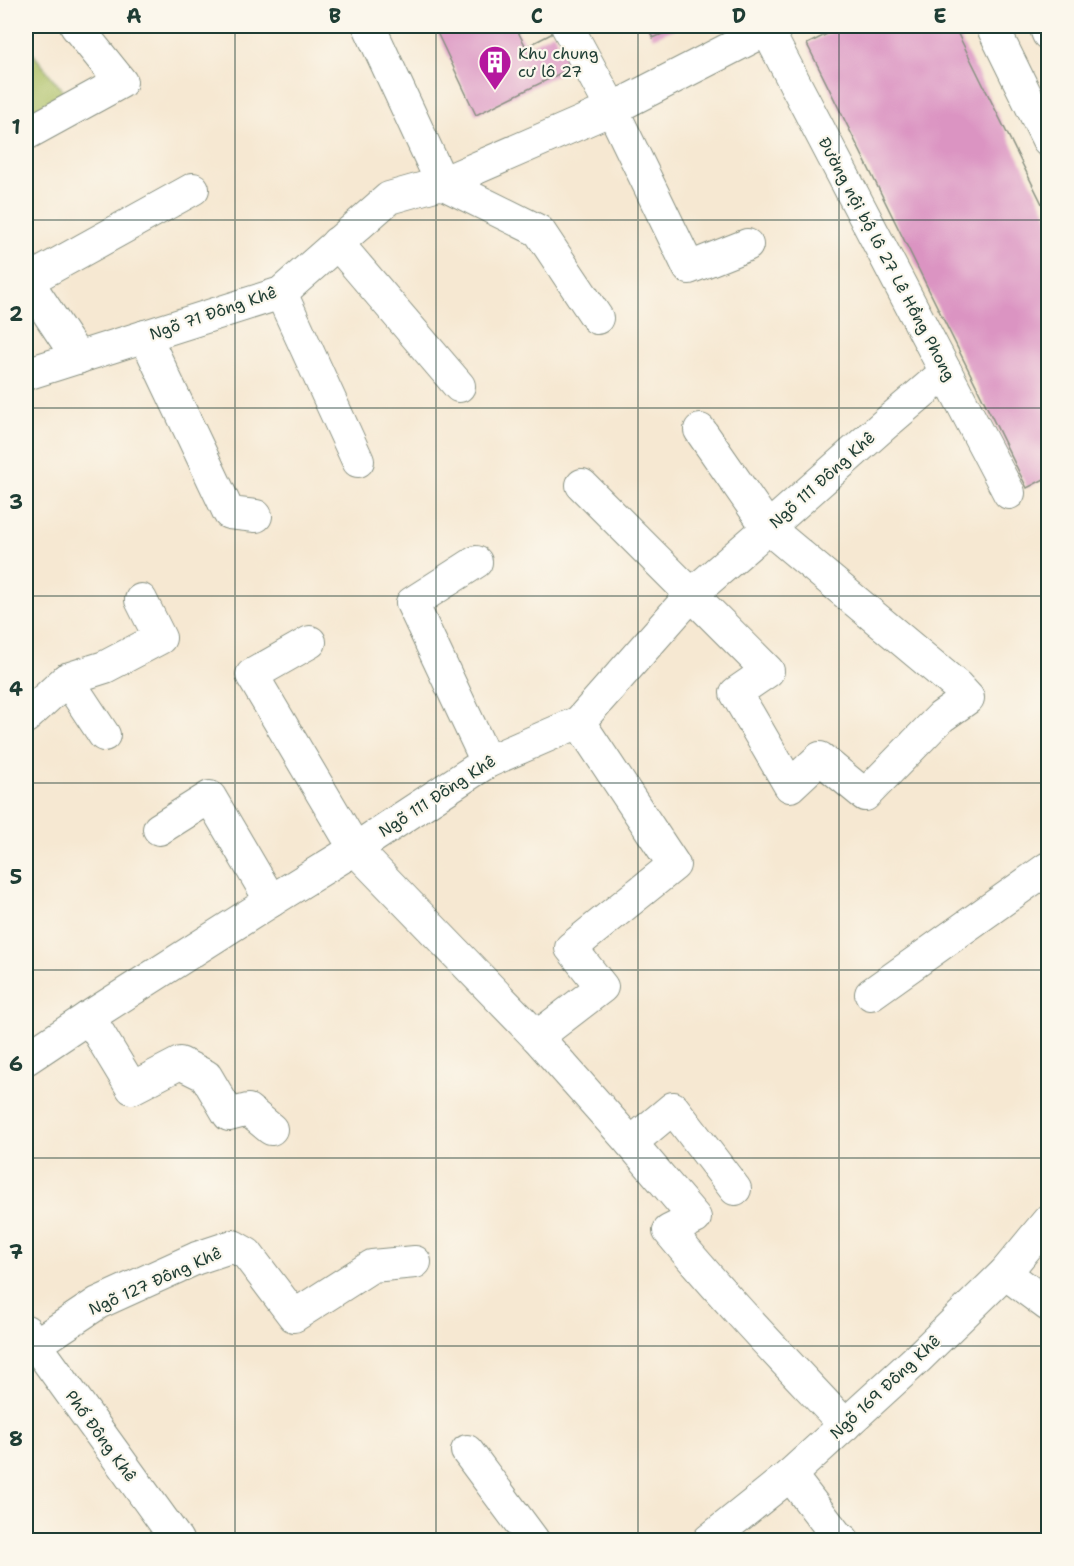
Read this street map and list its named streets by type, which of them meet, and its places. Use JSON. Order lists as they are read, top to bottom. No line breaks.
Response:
{"streets":{"street":["Đường nội bộ lô 27 Lê Hồng Phong","Ngõ 71 Đông Khê","Ngõ 111 Đông Khê","Ngõ 127 Đông Khê","Ngõ 169 Đông Khê","Phố Đông Khê"]},"crossings":[["Đường nội bộ lô 27 Lê Hồng Phong","Ngõ 71 Đông Khê"],["Đường nội bộ lô 27 Lê Hồng Phong","Ngõ 111 Đông Khê"],["Ngõ 127 Đông Khê","Phố Đông Khê"]],"places":{"building":["Khu chung cư lô 27"]},"grid":{"columns":["A","B","C","D","E"],"rows":["1","2","3","4","5","6","7","8"]}}
